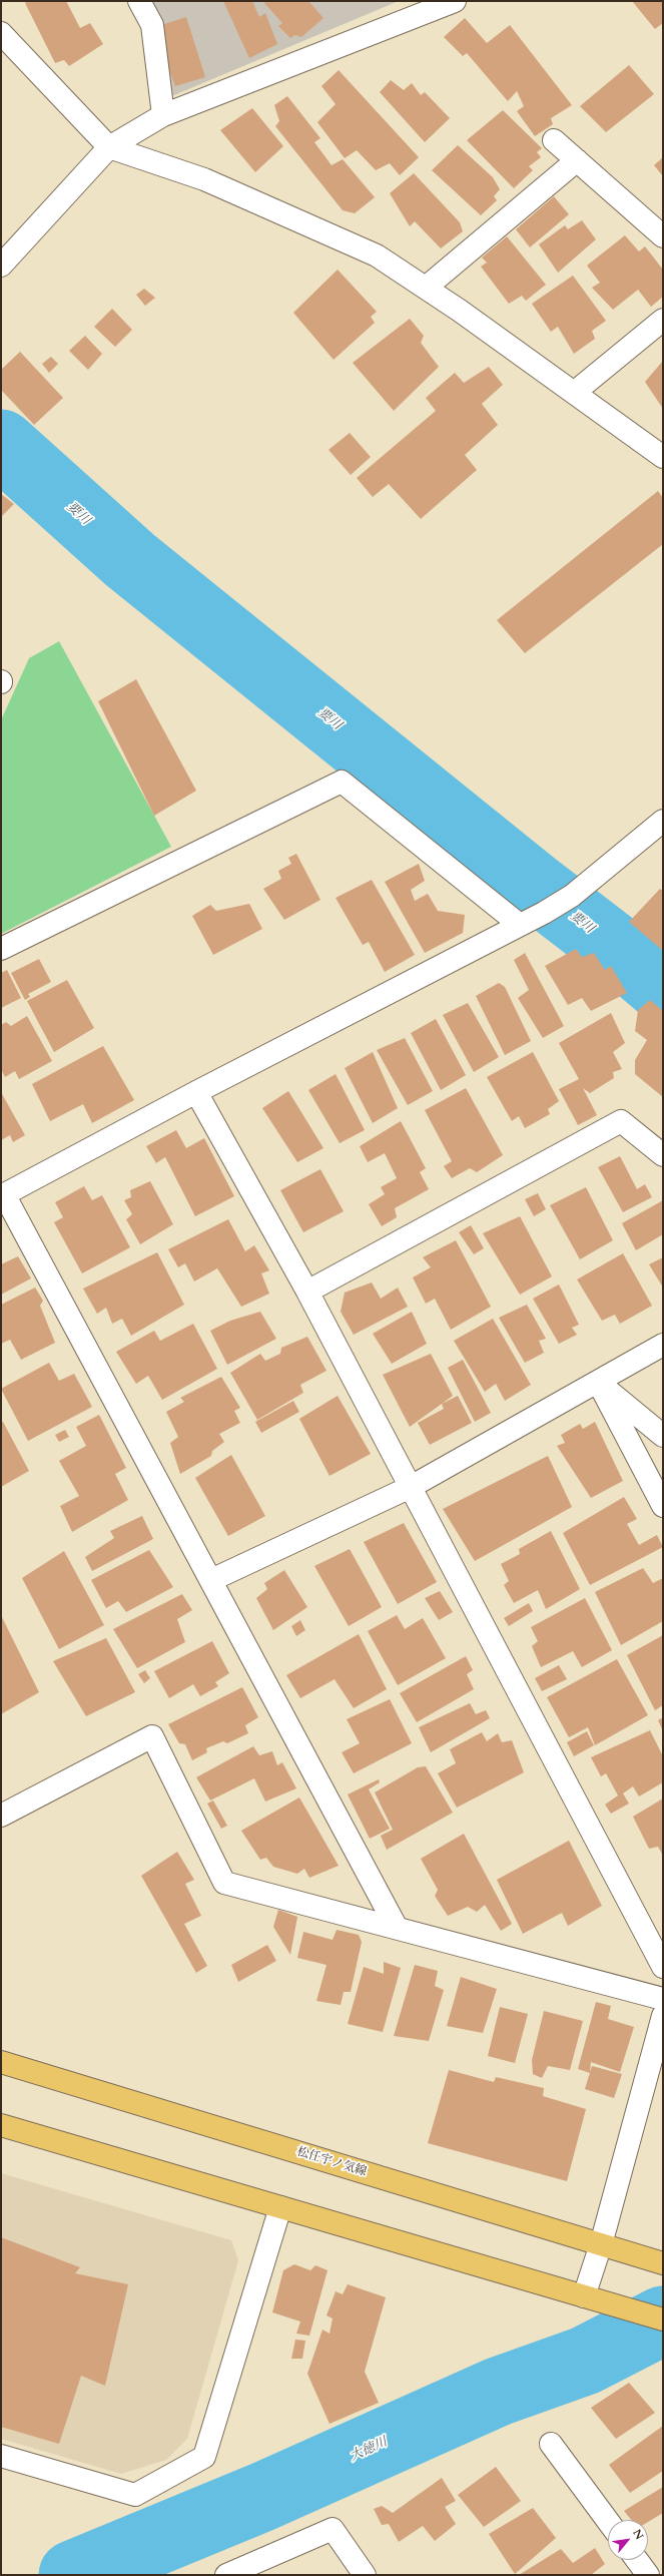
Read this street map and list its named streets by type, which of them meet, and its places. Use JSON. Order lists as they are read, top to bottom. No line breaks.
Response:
{"streets":{"main road":["松任宇ノ気線"]},"water":["要川","大徳川"],"north":"top right"}
